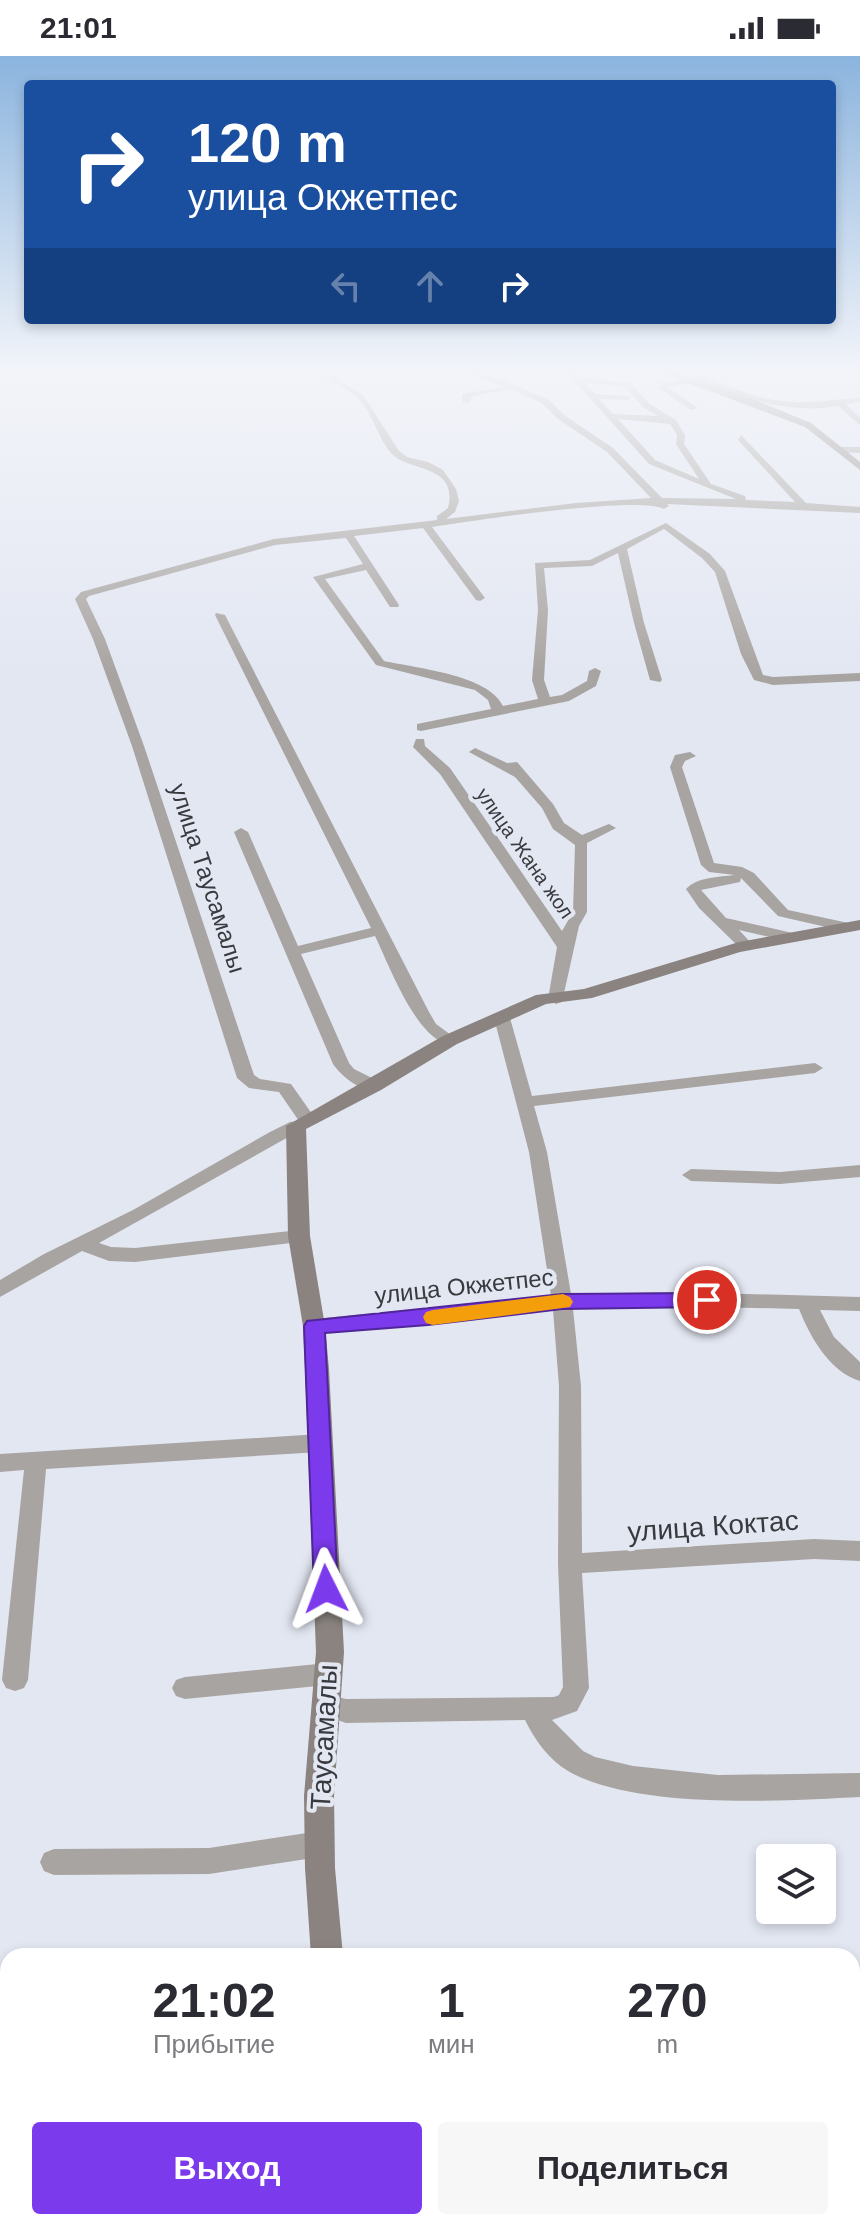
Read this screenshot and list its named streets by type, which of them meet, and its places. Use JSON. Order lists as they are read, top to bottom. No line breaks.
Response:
{"streets":{"street":["улица Жана жол","улица Таусамалы","улица Окжетпес","улица Коктас","Таусамалы"]},"crossings":[["улица Окжетпес","Таусамалы"]],"page":{"status":"21:01","turn":["120 m","улица Окжетпес"],"eta":["21:02","Прибытие","1","мин","270","m"],"buttons":["Выход","Поделиться"]}}
